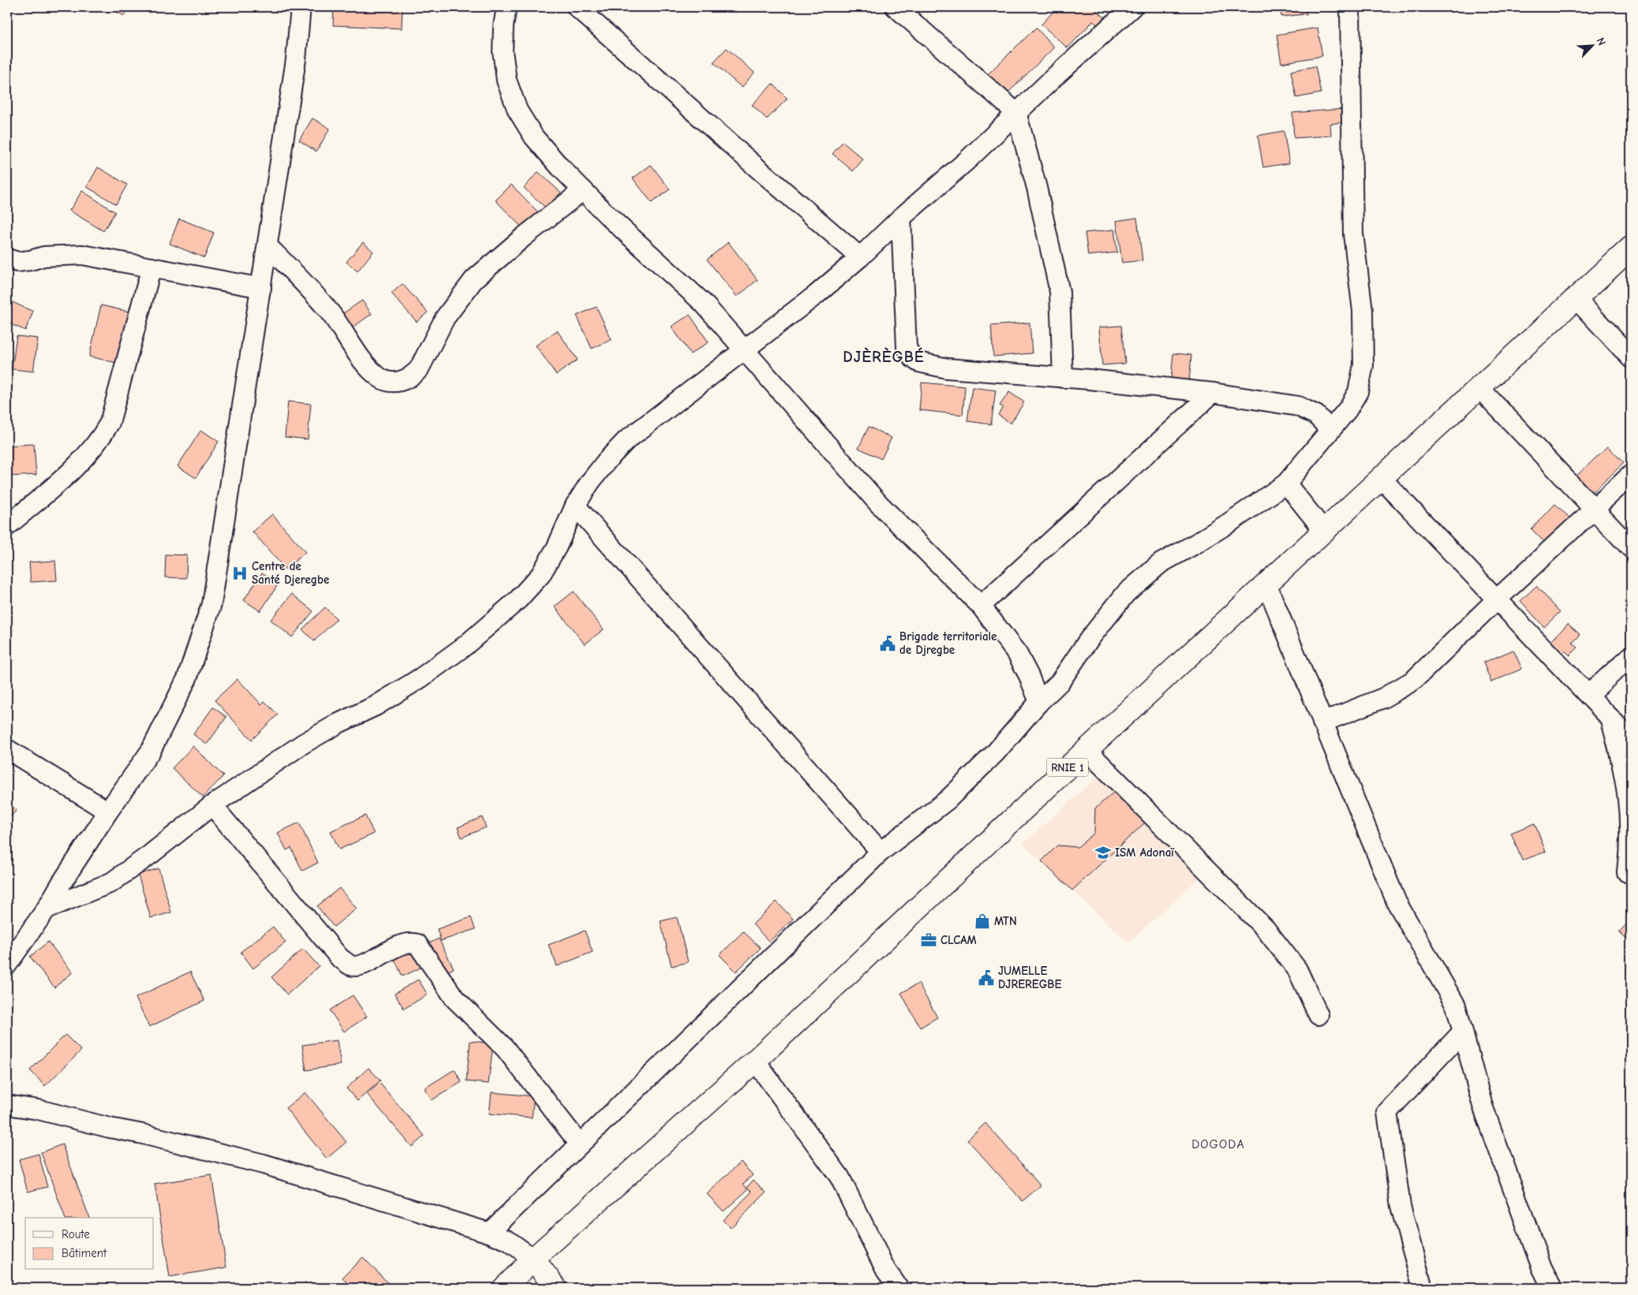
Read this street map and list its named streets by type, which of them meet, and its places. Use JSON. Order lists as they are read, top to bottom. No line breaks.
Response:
{"streets":{"main road":["RNIE 1"]},"districts":["DJÈRÈGBÉ","DOGODA"],"places":{"hospital":["Centre de Santé Djeregbe"],"public building":["Brigade territoriale de Djregbe","JUMELLE DJREREGBE"],"school or university":["ISM Adonaï"],"shop":["MTN"],"office":["CLCAM"]},"legend":["Route","Bâtiment"],"north":"top right"}
